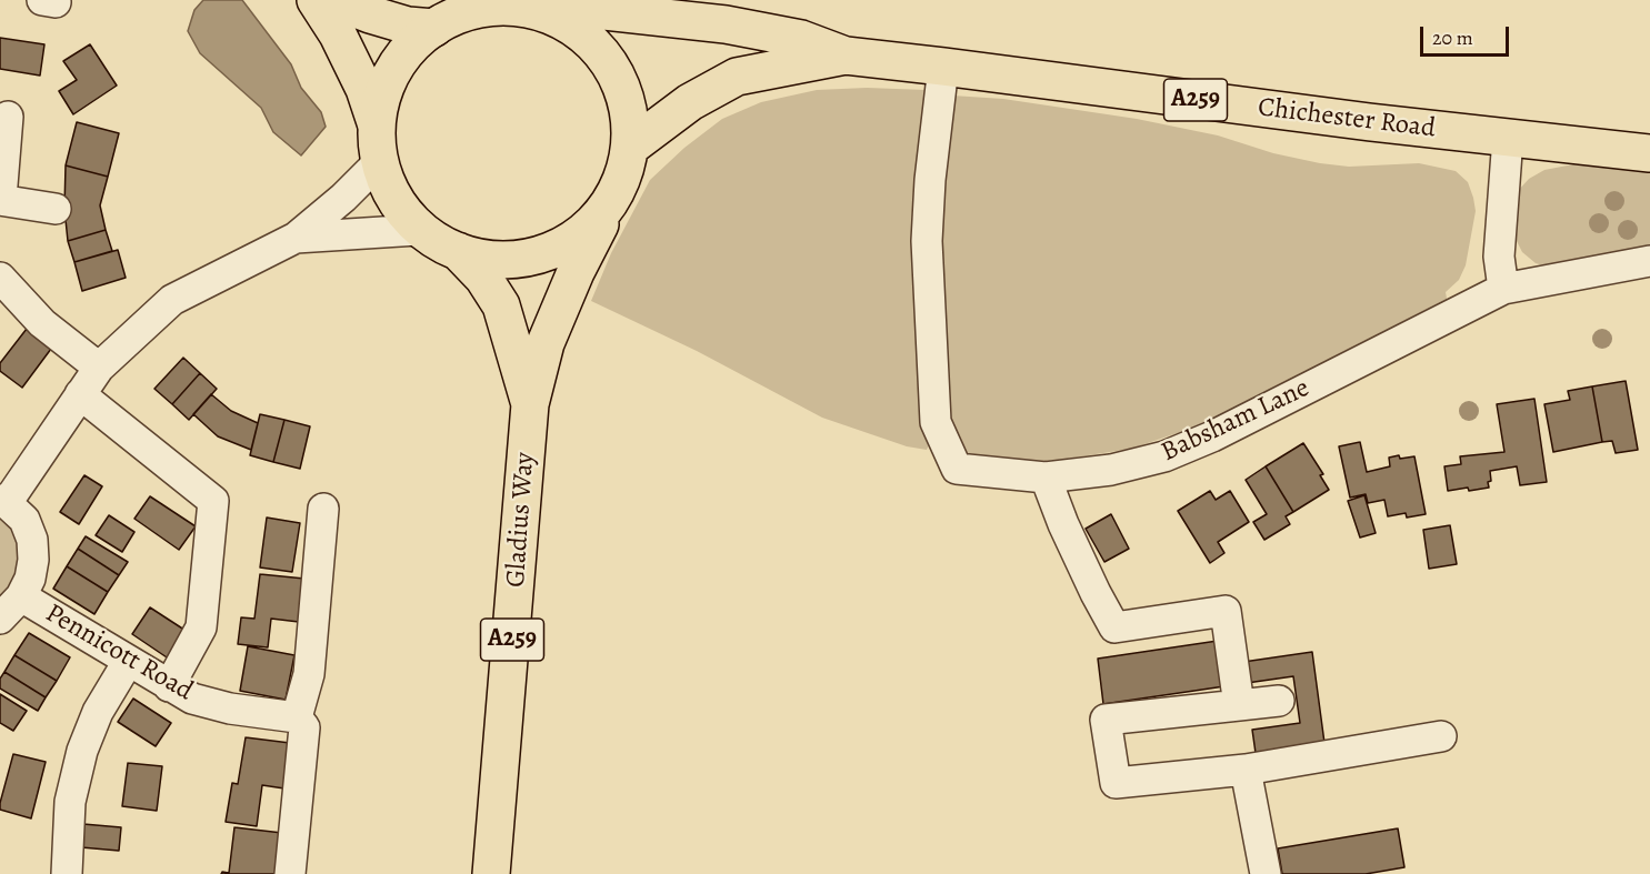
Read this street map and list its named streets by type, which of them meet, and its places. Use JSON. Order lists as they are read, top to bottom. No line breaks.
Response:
{"streets":{"main road":["A259","Chichester Road","Gladius Way"],"street":["Babsham Lane","Pennicott Road"]},"crossings":[["Chichester Road","Babsham Lane"],["Chichester Road","Gladius Way"]],"scale_bar":"20 m"}
